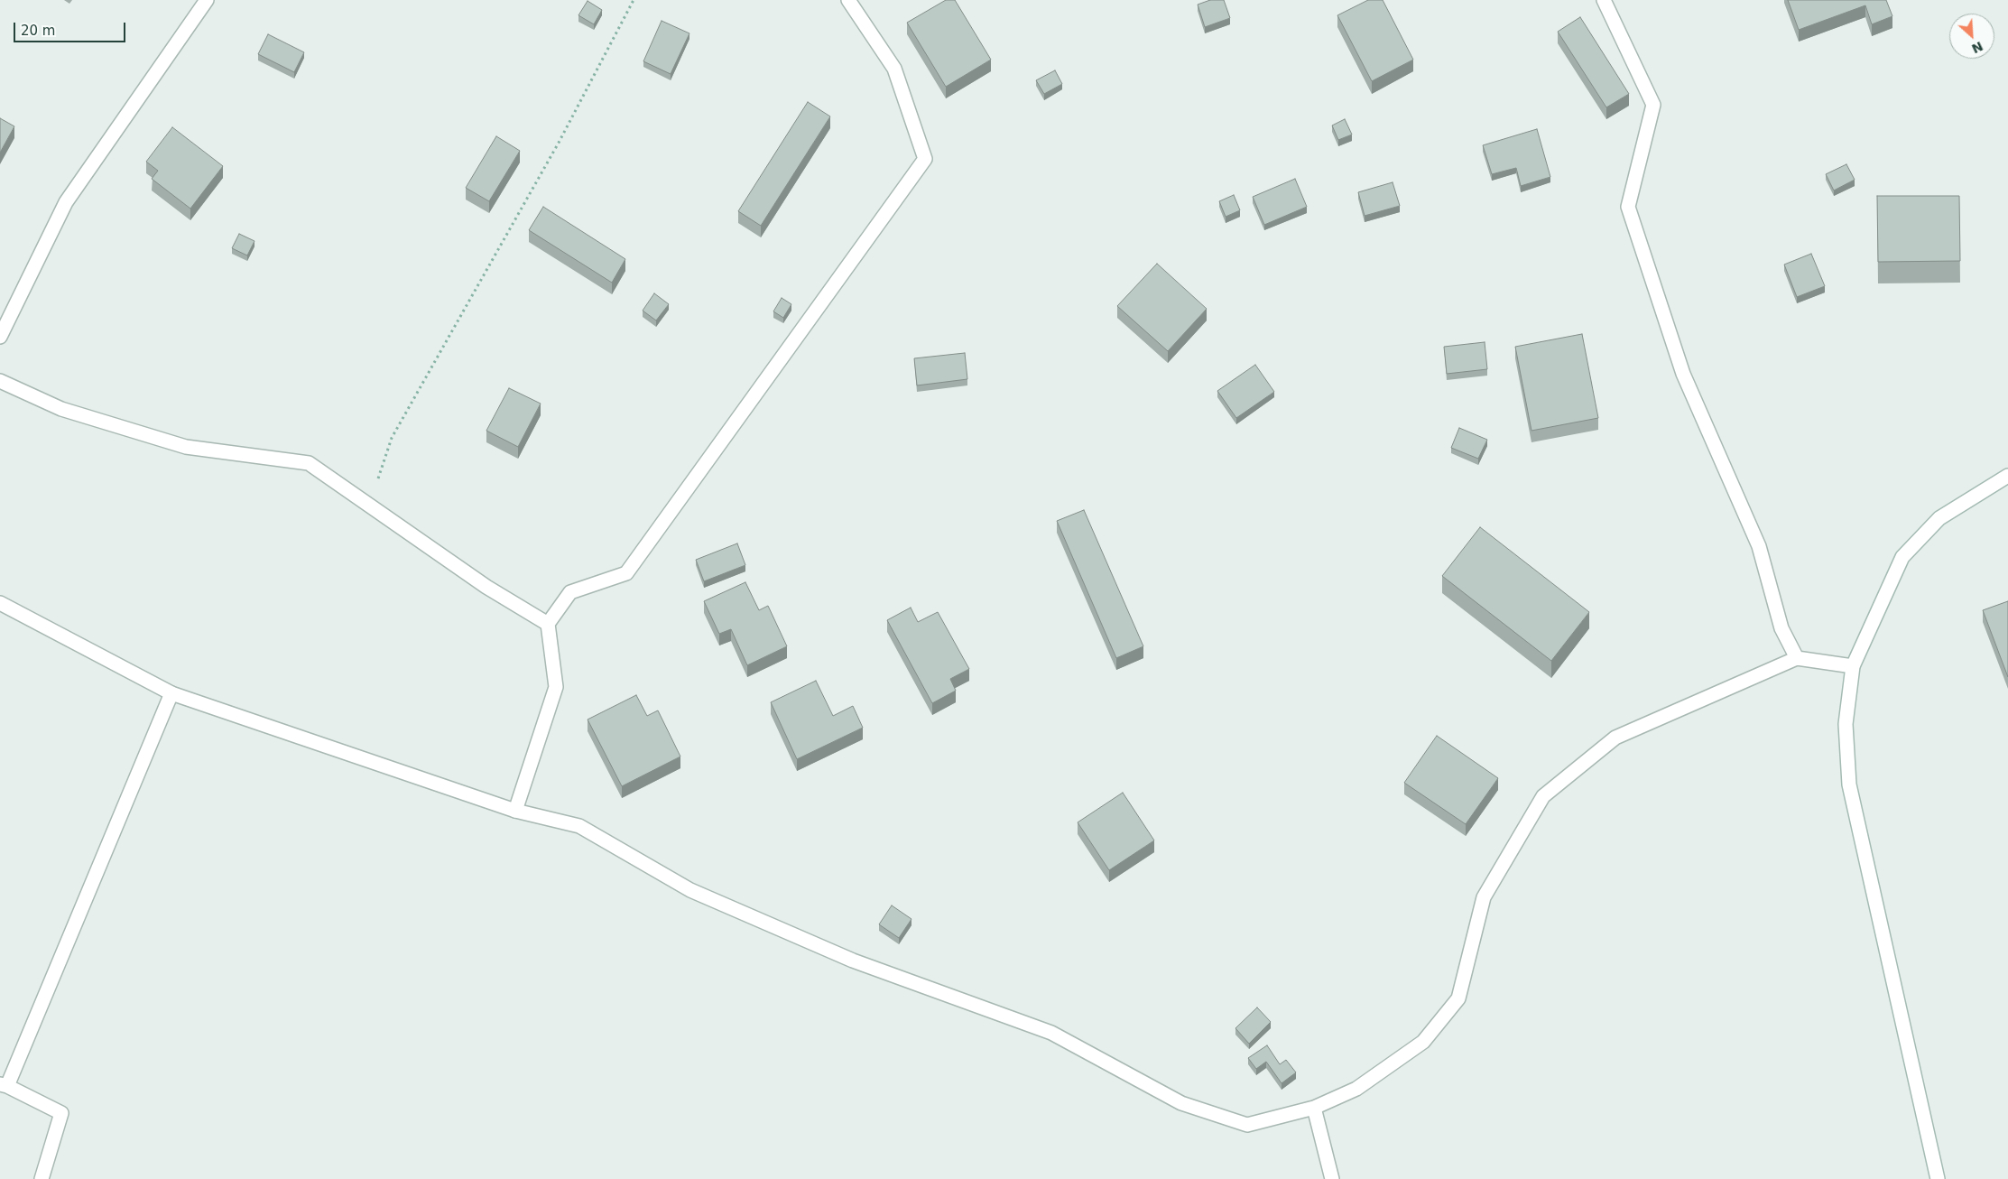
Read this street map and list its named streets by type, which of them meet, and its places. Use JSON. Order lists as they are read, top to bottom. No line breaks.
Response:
{"scale_bar":"20 m","north":"bottom right"}
